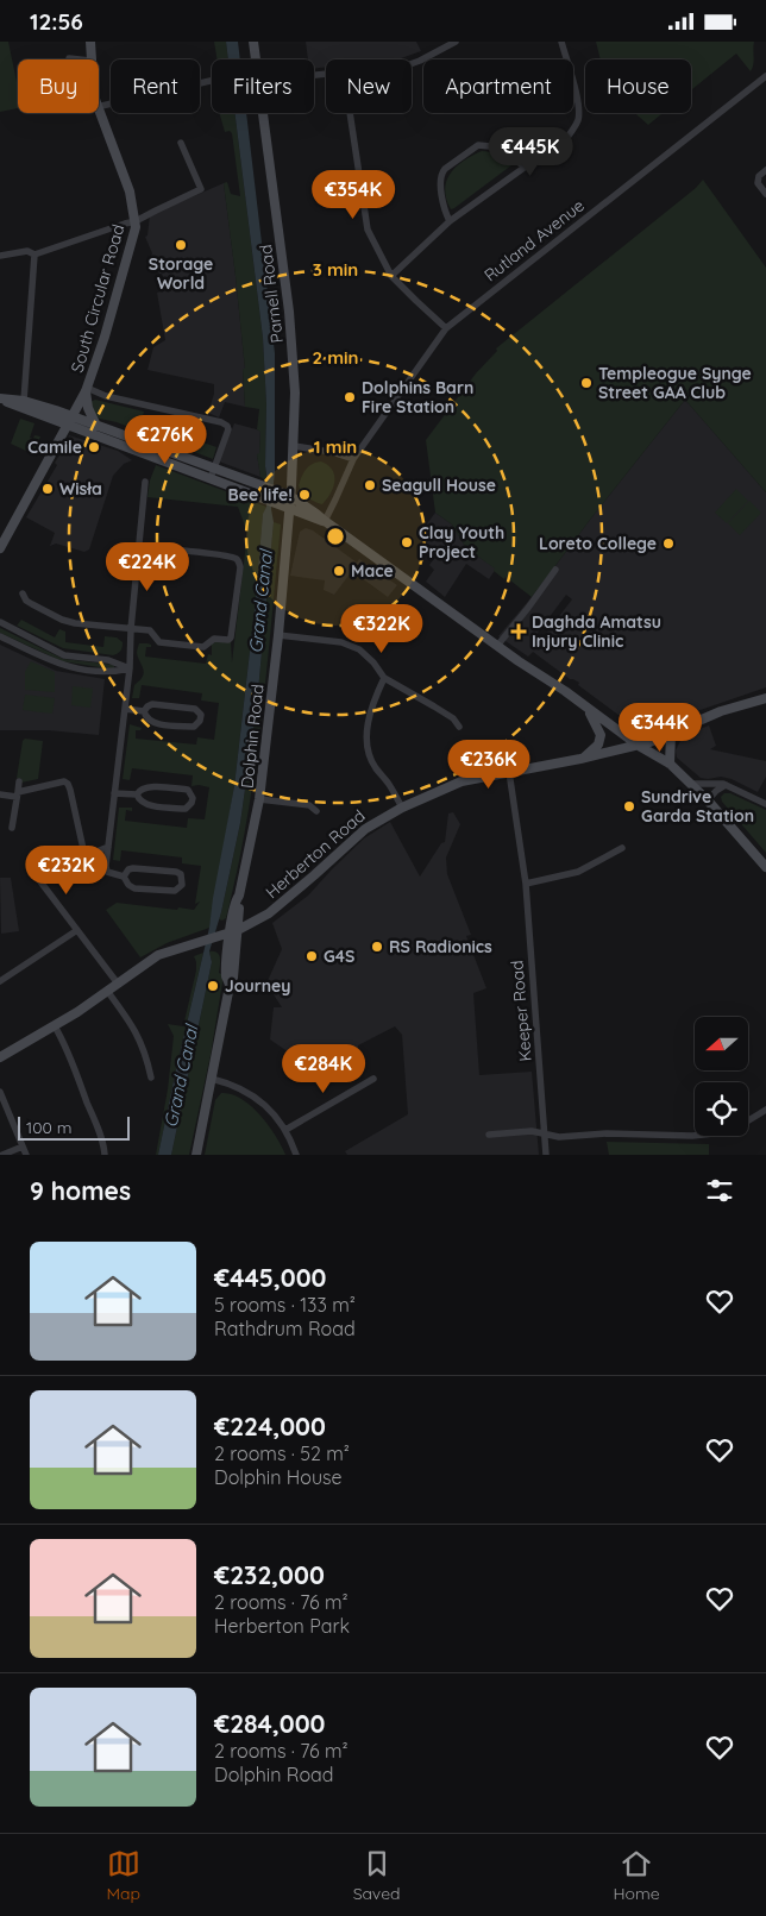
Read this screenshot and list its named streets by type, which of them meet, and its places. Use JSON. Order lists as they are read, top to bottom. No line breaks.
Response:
{"streets":{"main road":["Parnell Road","South Circular Road","Dolphin Road","Herberton Road"],"street":["Rutland Avenue","Keeper Road"]},"crossings":[["Parnell Road","Dolphin Road"],["Dolphin Road","Herberton Road"],["Herberton Road","Keeper Road"]],"water":["Grand Canal"],"places":{"other":["Storage World","Templeogue Synge Street GAA Club","Dolphins Barn Fire Station","Camile","Seagull House","Wisła","Bee life!","Clay Youth Project","Loreto College","Mace","Sundrive Garda Station","RS Radionics","G4S","Journey"],"health":["Daghda Amatsu Injury Clinic"]},"scale_bar":"100 m","north":"left","page":{"status":"12:56","chip":["Buy","Rent","Filters","New","Apartment","House"],"price":["€445K","€354K","€276K","€224K","€322K","€344K","€236K","€232K","€284K"],"scale":"100 m","heading":"9 homes","list":[{"name":"€445,000","note":"5 rooms · 133 m² · Rathdrum Road"},{"name":"€224,000","note":"2 rooms · 52 m² · Dolphin House"},{"name":"€232,000","note":"2 rooms · 76 m² · Herberton Park"},{"name":"€284,000","note":"2 rooms · 76 m² · Dolphin Road"}],"tabs":["Map","Saved","Home"]},"rings":["3 min","2 min","1 min"]}
